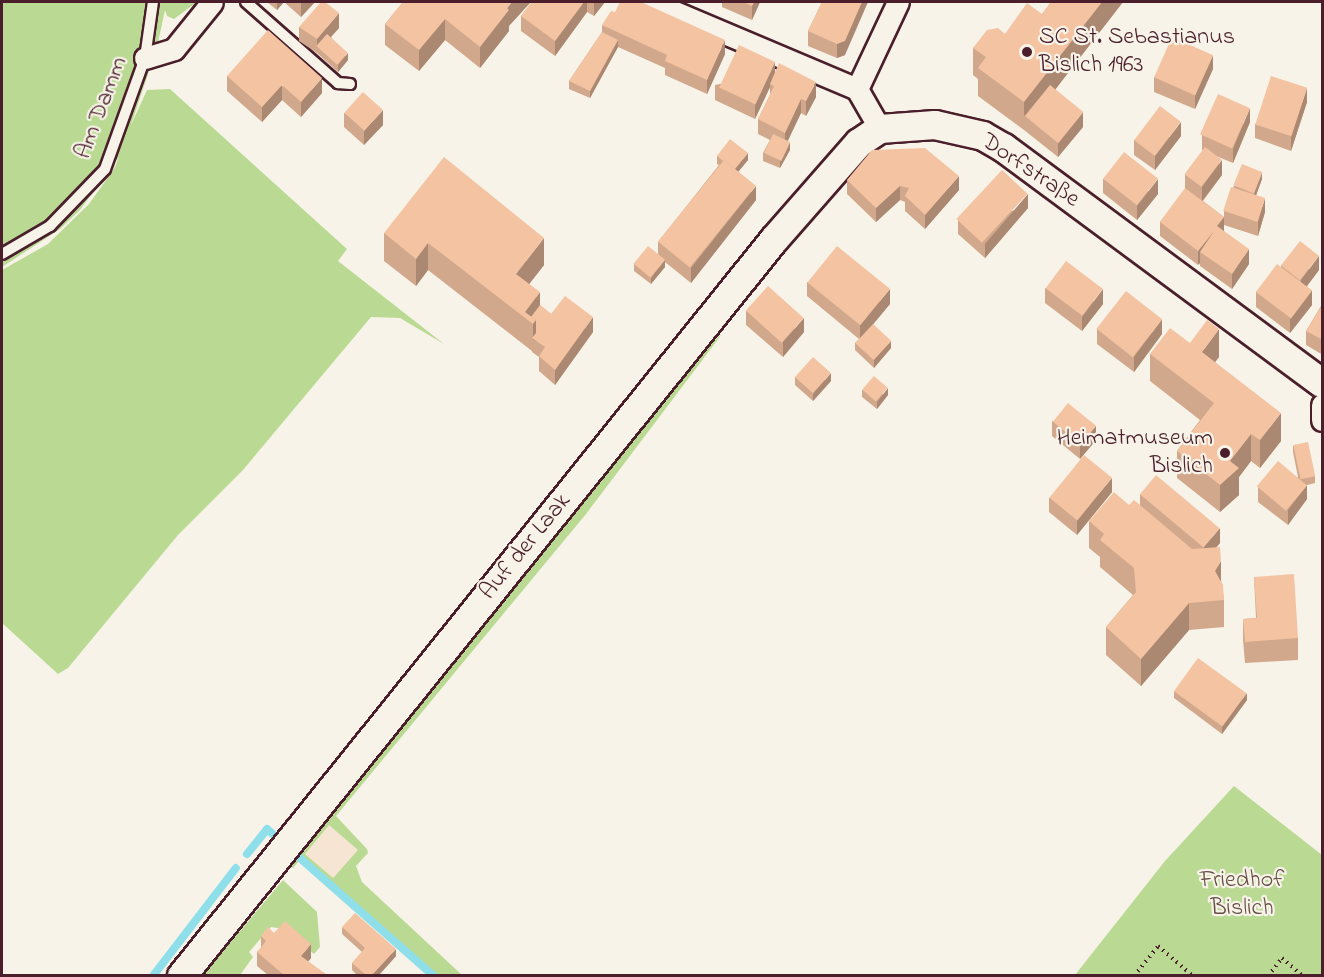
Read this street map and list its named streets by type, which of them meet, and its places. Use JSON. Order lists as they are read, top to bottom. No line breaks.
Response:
{"streets":{"main road":["Dorfstraße","Auf der Laak"],"lane":["Am Damm"]},"crossings":[["Dorfstraße","Auf der Laak"]],"parks":["Friedhof Bislich"],"places":["SC St. Sebastianus Bislich 1963","Heimatmuseum Bislich"]}
